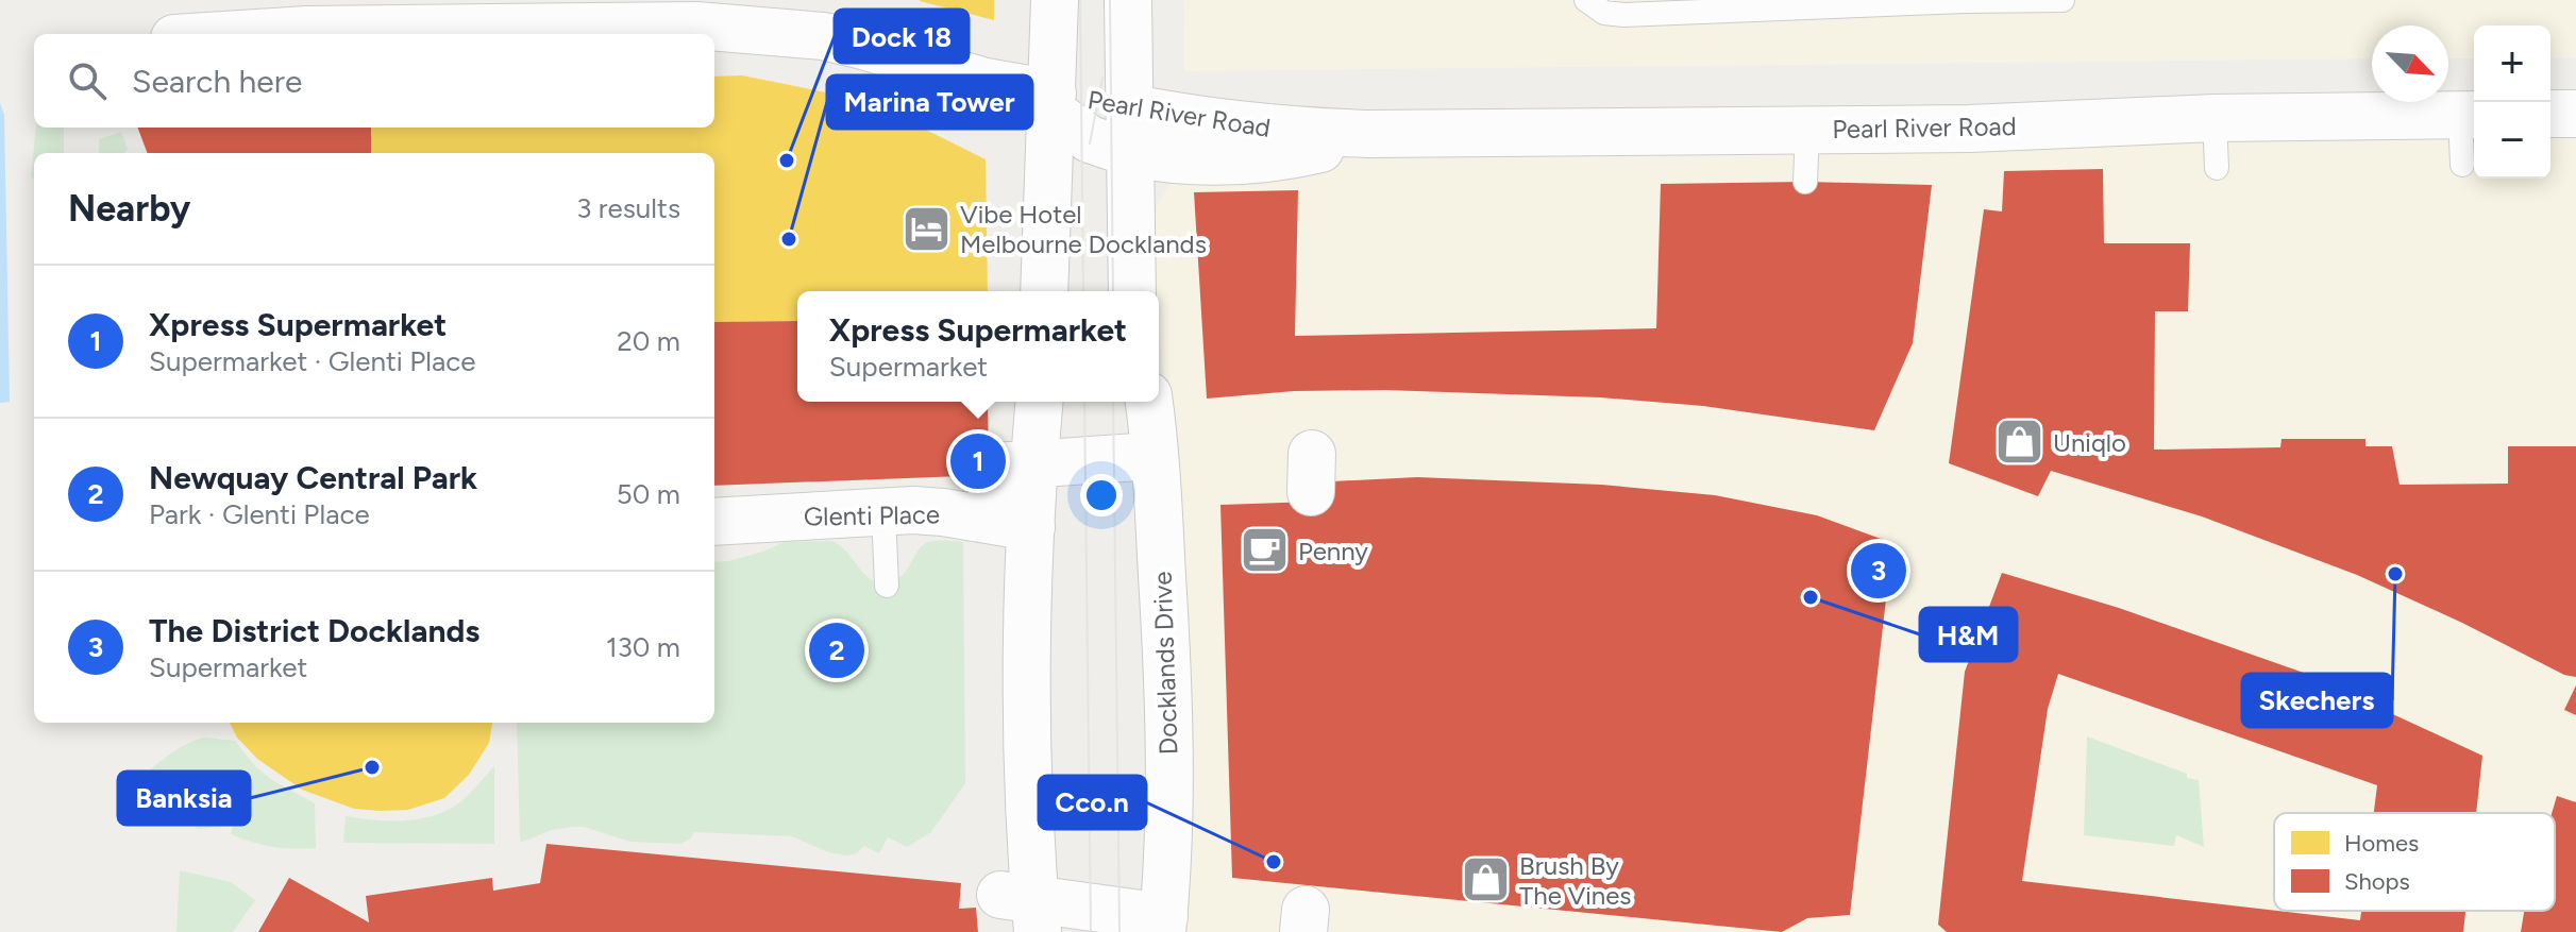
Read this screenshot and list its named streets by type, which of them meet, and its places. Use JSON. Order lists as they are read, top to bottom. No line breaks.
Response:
{"streets":{"street":["Pearl River Road","Glenti Place","Docklands Drive"]},"places":{"other":["Dock 18","Marina Tower","Skechers","H&M","Banksia","Cco.n"],"hotel":["Vibe Hotel Melbourne Docklands"],"shop":["Uniqlo","Brush By The Vines"],"cafe":["Penny"]},"legend":["Homes","Shops"],"north":"bottom right","page":{"map_buttons":["+","−"],"search":"Search here","heading":["Nearby","3 results"],"list":[{"mark":"1","name":"Xpress Supermarket","note":"Supermarket · Glenti Place","value":"20 m"},{"mark":"2","name":"Newquay Central Park","note":"Park · Glenti Place","value":"50 m"},{"mark":"3","name":"The District Docklands","note":"Supermarket","value":"130 m"}],"popup":["Xpress Supermarket","Supermarket"],"pins":["1","3","2"]}}
